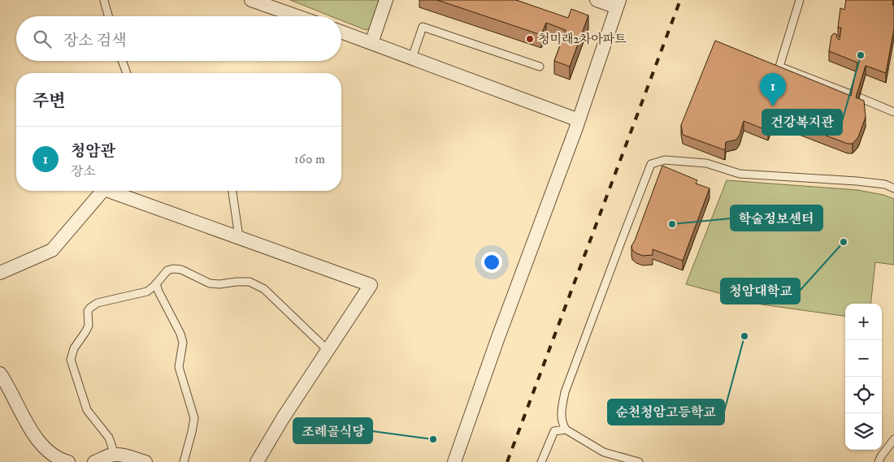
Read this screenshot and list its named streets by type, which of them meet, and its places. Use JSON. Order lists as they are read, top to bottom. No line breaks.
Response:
{"places":["청미래2차아파트","건강복지관","학술정보센터","청암대학교","순천청암고등학교","조례골식당"],"page":{"search":"장소 검색","pins":"1","heading":"주변","list":[{"mark":"1","name":"청암관","note":"장소","value":"160 m"}],"map_buttons":["+","−"]}}
